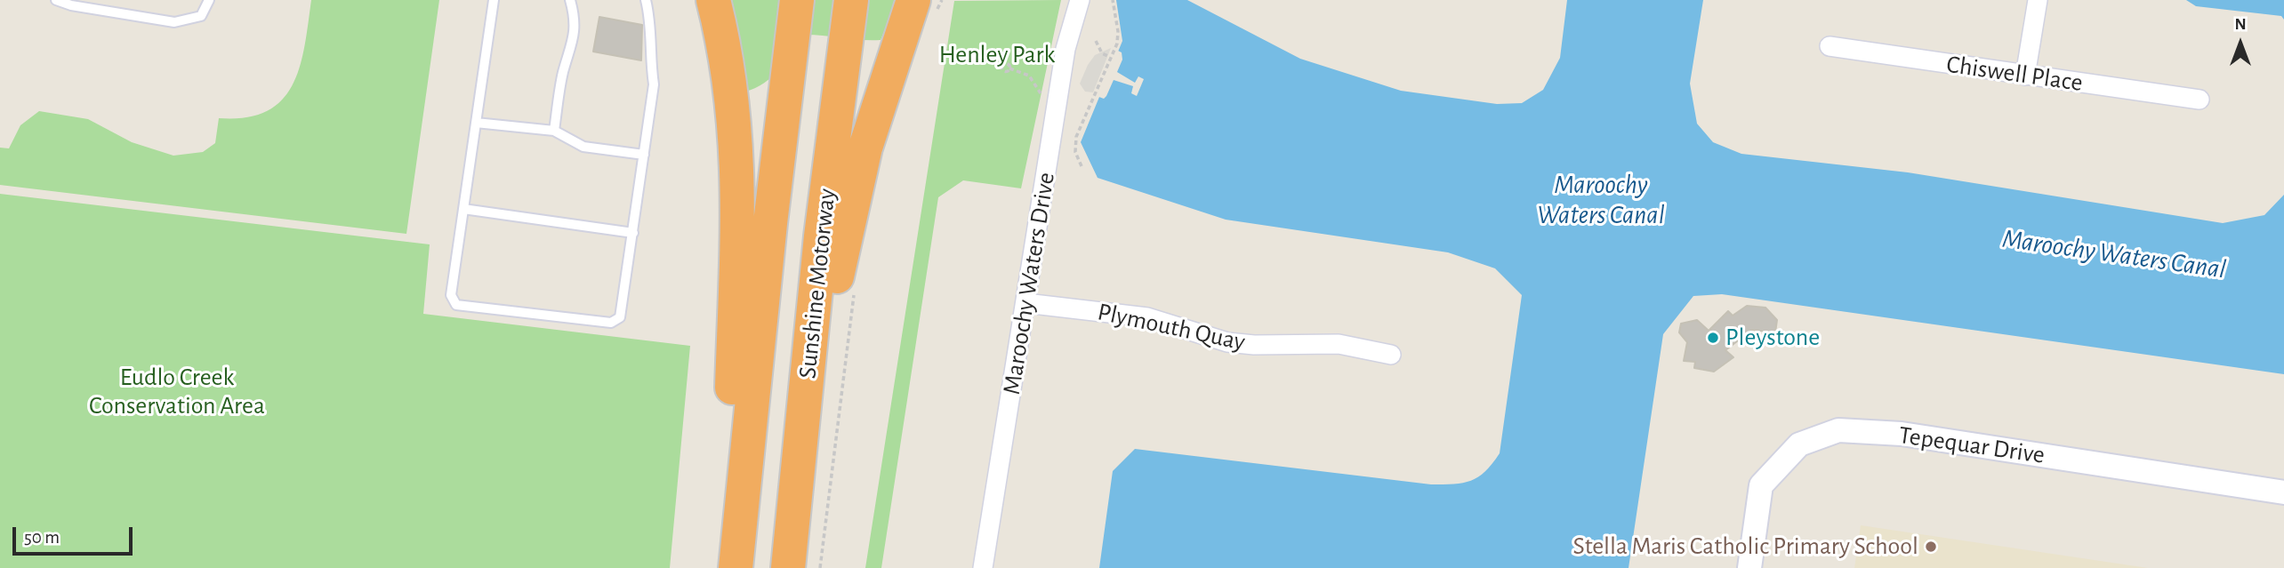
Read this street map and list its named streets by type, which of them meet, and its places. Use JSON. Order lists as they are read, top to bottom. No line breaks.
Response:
{"streets":{"highway":["Sunshine Motorway"],"street":["Chiswell Place","Maroochy Waters Drive","Plymouth Quay","Tepequar Drive"]},"crossings":[["Maroochy Waters Drive","Plymouth Quay"]],"water":["Maroochy Waters Canal"],"parks":["Henley Park","Eudlo Creek Conservation Area"],"places":["Pleystone","Stella Maris Catholic Primary School"],"scale_bar":"50 m","north":"top"}
